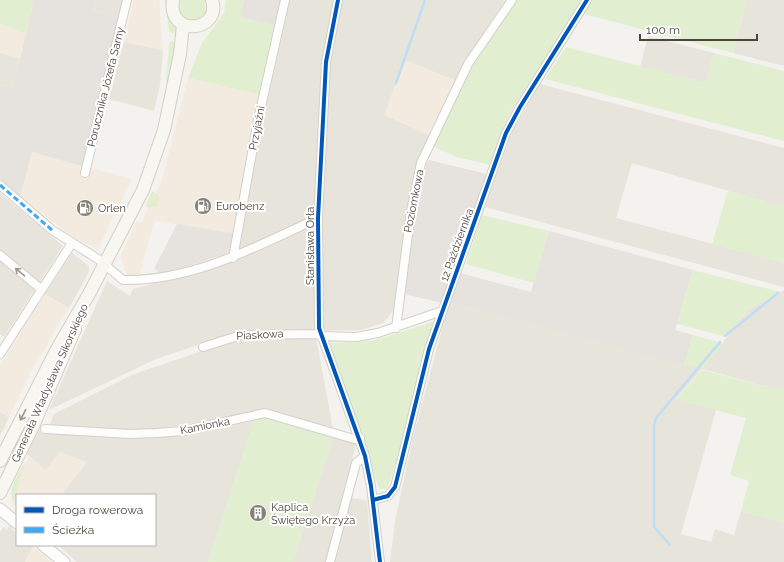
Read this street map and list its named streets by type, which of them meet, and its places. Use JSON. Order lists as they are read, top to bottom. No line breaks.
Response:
{"streets":{"main road":["Generała Władysława Sikorskiego"],"street":["Porucznika Józefa Sarny","Przyjaźni","Poziomkowa","12 Października","Stanisława Orła","Piaskowa","Kamionka"]},"crossings":[["Poziomkowa","Piaskowa"],["12 Października","Stanisława Orła"],["Stanisława Orła","Piaskowa"],["Stanisława Orła","Kamionka"]],"places":{"fuel station":["Eurobenz","Orlen"],"building":["Kaplica Świętego Krzyża"]},"legend":["Droga rowerowa","Ścieżka"],"scale_bar":"100 m"}
